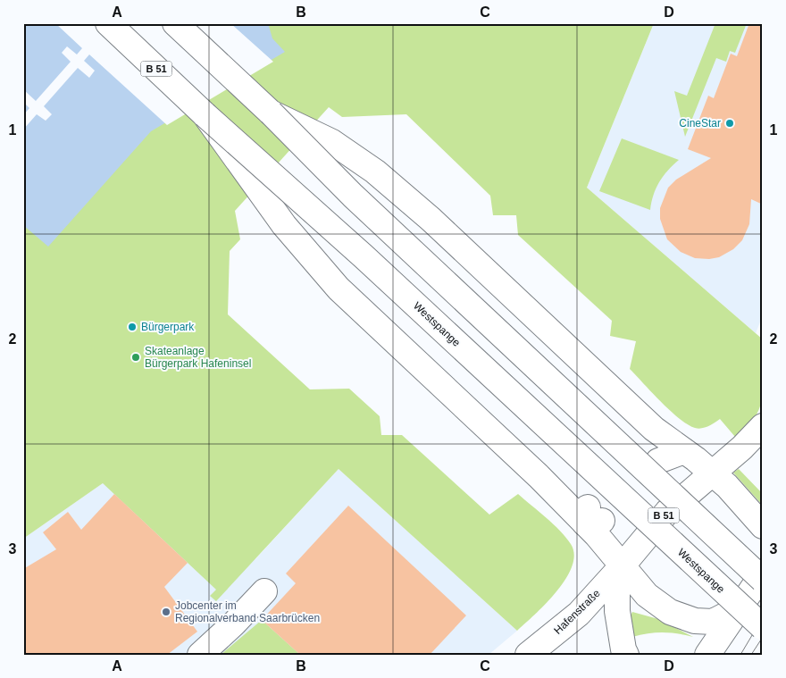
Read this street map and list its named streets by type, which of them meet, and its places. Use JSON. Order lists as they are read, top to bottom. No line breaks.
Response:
{"streets":{"main road":["B 51","Westspange","Hafenstraße"]},"crossings":[["B 51","Hafenstraße"]],"places":["CineStar","Bürgerpark","Skateanlage Bürgerpark Hafeninsel","Jobcenter im Regionalverband Saarbrücken"],"grid":{"columns":["A","B","C","D"],"rows":["1","2","3"]}}
